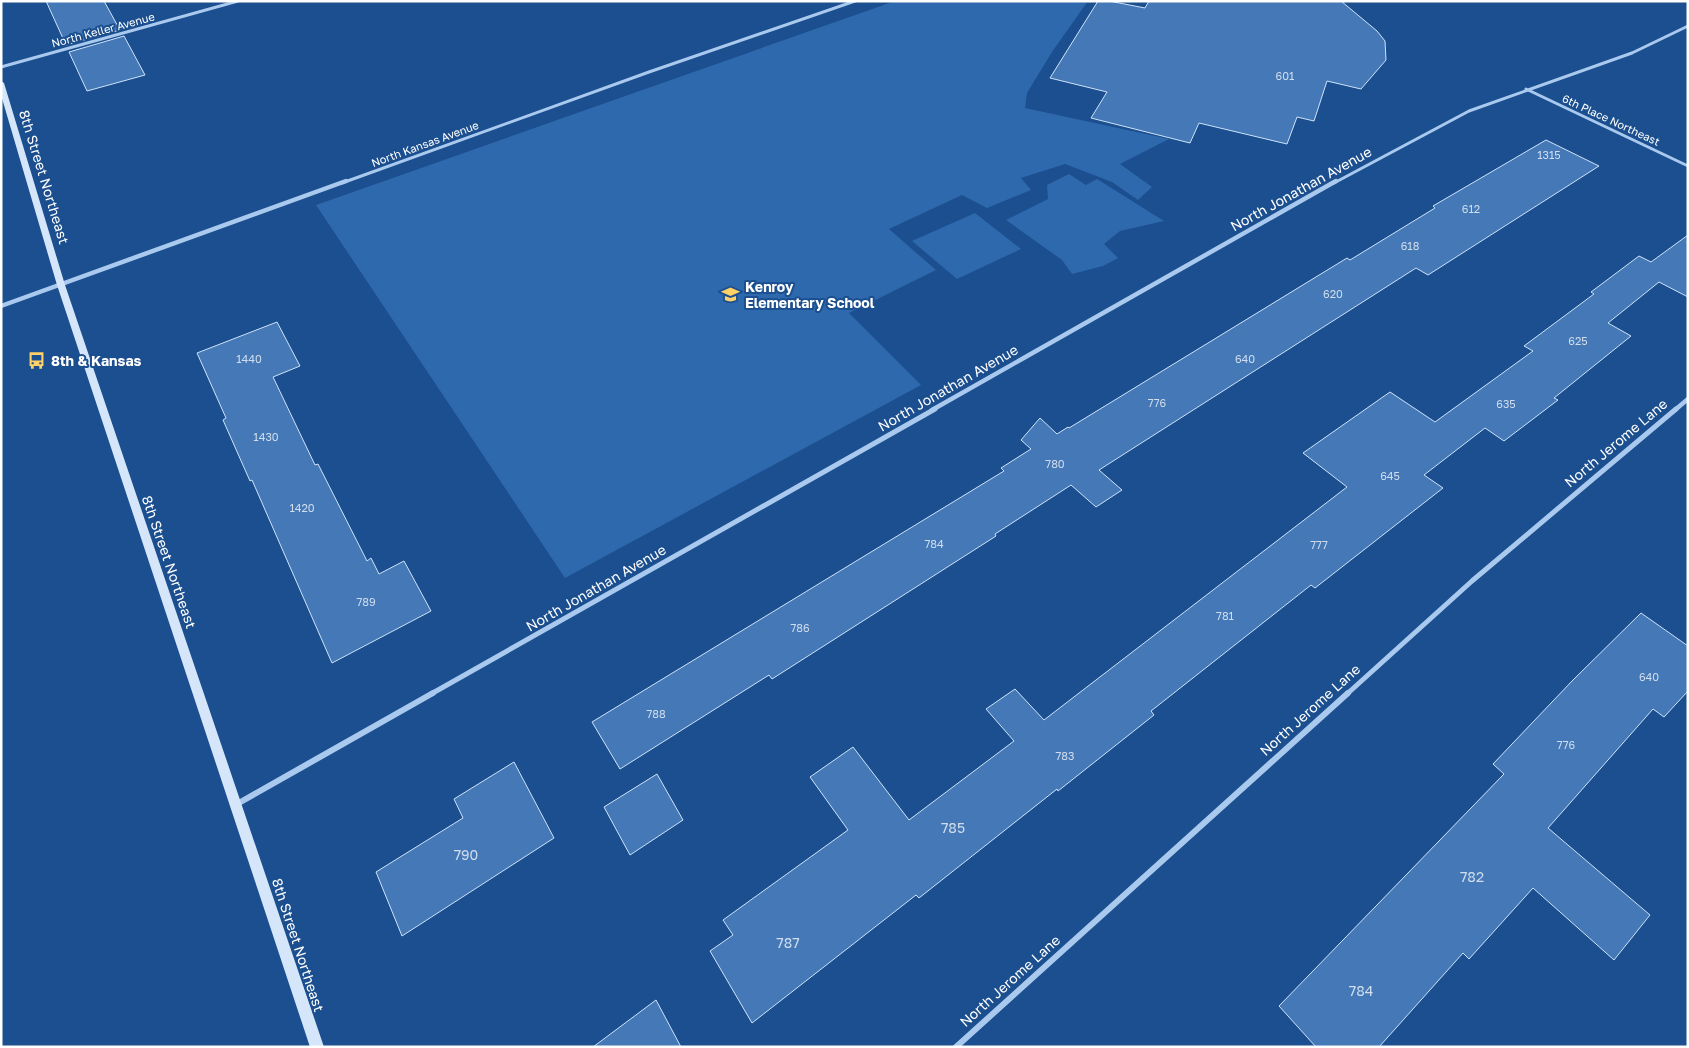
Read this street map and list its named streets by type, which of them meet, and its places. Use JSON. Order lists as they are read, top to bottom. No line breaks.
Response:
{"streets":{"street":["North Keller Avenue","6th Place Northeast","North Kansas Avenue","8th Street Northeast","North Jonathan Avenue","North Jerome Lane"]},"crossings":[["6th Place Northeast","North Jonathan Avenue"],["North Kansas Avenue","8th Street Northeast"],["8th Street Northeast","North Jonathan Avenue"]],"places":{"school or university":["Kenroy Elementary School"],"bus stop":["8th & Kansas"]},"house_numbers":["601","1315","612","618","620","625","1440","640","776","635","1430","780","645","1420","784","777","789","781","786","640","788","776","783","785","790","782","787","784"]}
